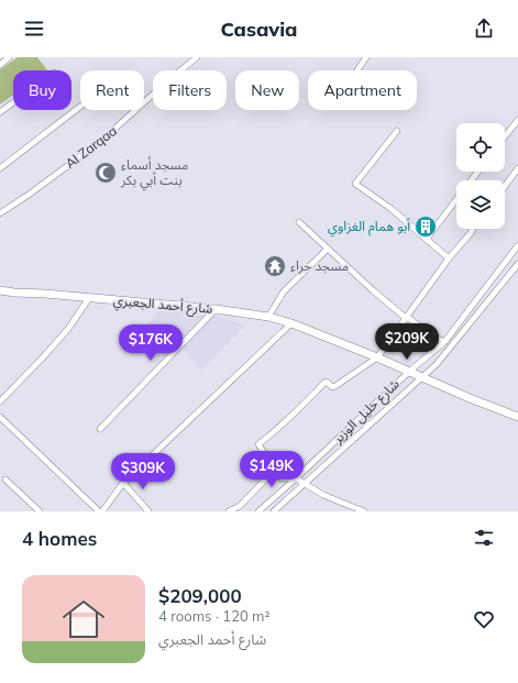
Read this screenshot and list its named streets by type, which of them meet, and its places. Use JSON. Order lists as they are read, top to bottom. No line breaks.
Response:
{"streets":{"street":["Al Zarqaa","شارع أحمد الجعبري","شارع خليل الوزير"]},"crossings":[["شارع أحمد الجعبري","شارع خليل الوزير"]],"places":{"mosque":["مسجد أسماء بنت أبي بكر"],"building":["أبو همام الغزاوي"],"temple":["مسجد حراء"]},"page":{"header":"Casavia","chip":["Buy","Rent","Filters","New","Apartment"],"price":["$209K","$176K","$149K","$309K"],"heading":"4 homes","list":[{"name":"$209,000","note":"4 rooms · 120 m² · شارع أحمد الجعبري"}]}}
